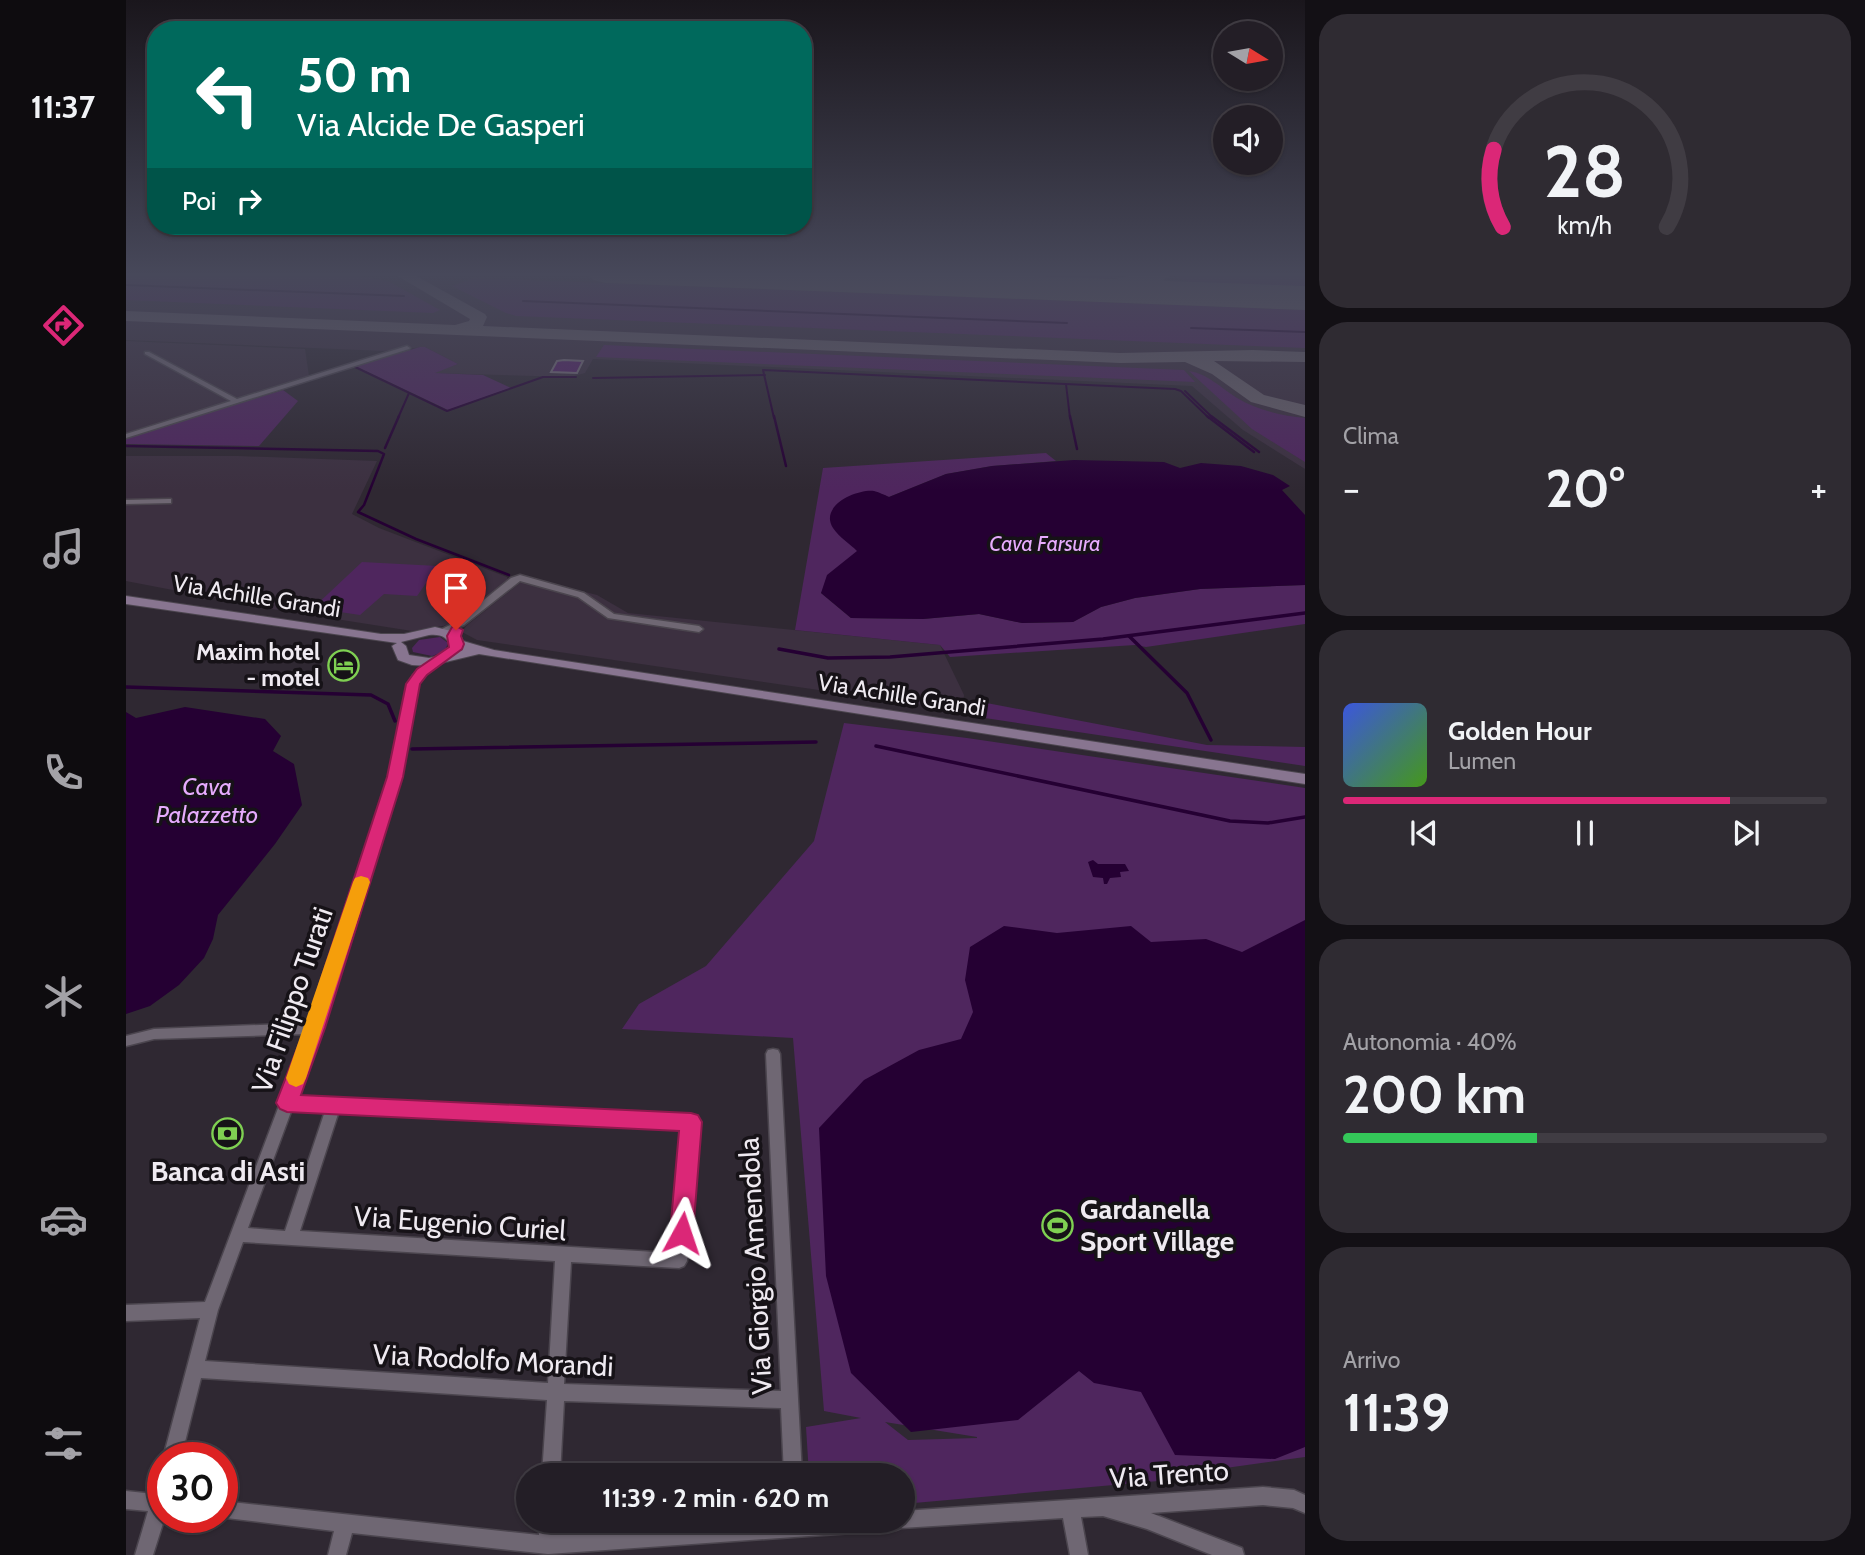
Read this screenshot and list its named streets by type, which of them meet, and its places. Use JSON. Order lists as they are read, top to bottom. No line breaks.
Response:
{"streets":{"main road":["Via Achille Grandi"],"street":["Via Filippo Turati","Via Eugenio Curiel","Via Giorgio Amendola","Via Rodolfo Morandi","Via Trento"]},"crossings":[["Via Filippo Turati","Via Eugenio Curiel"],["Via Filippo Turati","Via Rodolfo Morandi"],["Via Giorgio Amendola","Via Rodolfo Morandi"]],"water":["Cava Farsura","Cava Palazzetto"],"places":{"hotel":["Maxim hotel - motel"],"bank":["Banca di Asti"],"sports":["Gardanella Sport Village"]},"north":"right","page":{"tabs":"11:37","turn":["50 m","Via Alcide De Gasperi"],"then":"Poi","tile":["Clima",["Autonomia · 40%","200 km"],["Arrivo","11:39"]],"heat":["−","20°","+"],"song":["Golden Hour","Lumen"],"limit":"30","trip":"11:39 · 2 min · 620 m","gauge":["28","km/h"]}}
